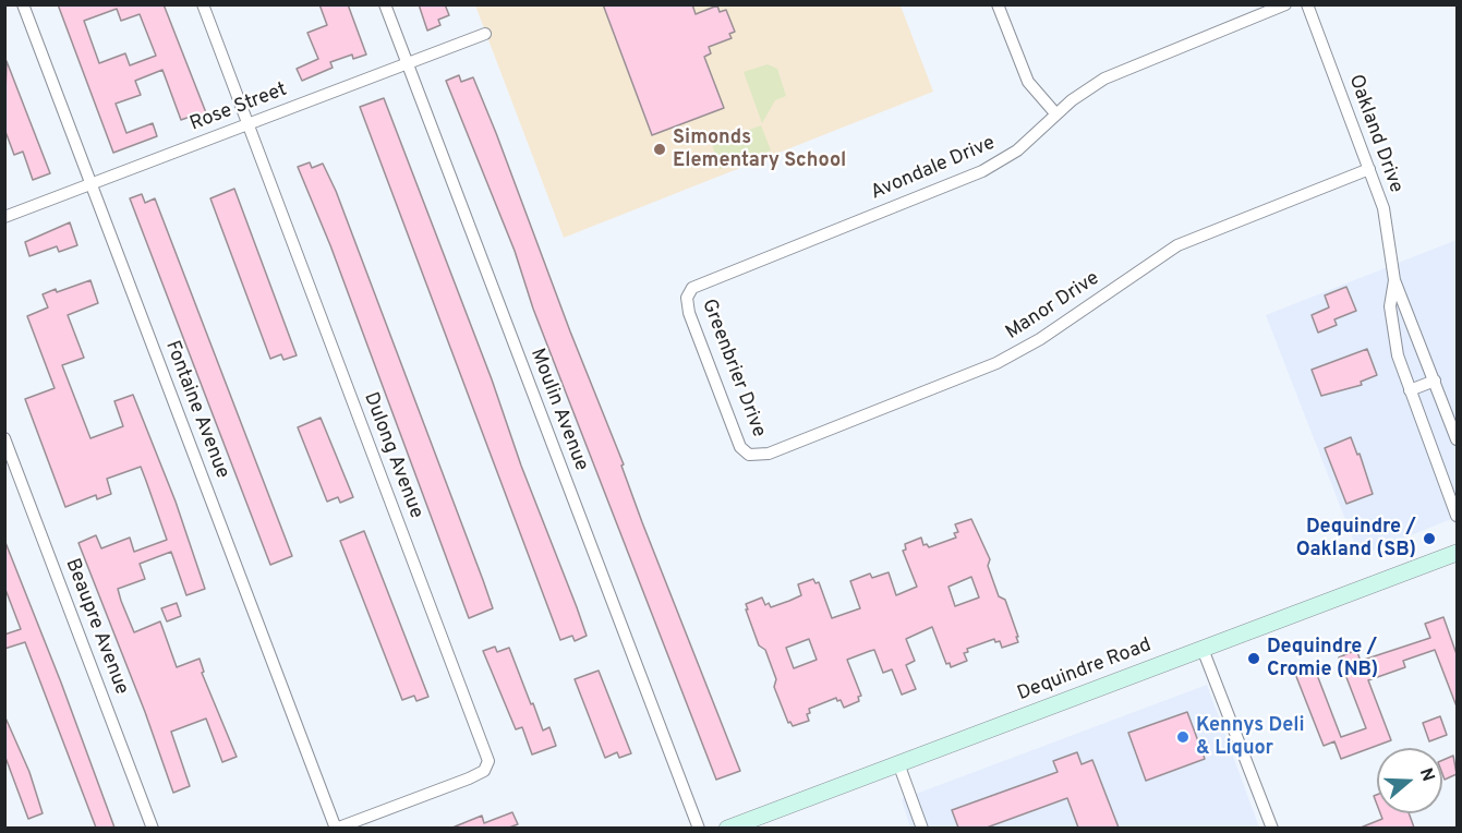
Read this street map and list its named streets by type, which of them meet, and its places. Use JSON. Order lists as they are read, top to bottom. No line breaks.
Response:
{"streets":{"main road":["Dequindre Road"],"street":["Rose Street","Oakland Drive","Avondale Drive","Manor Drive","Greenbrier Drive","Fontaine Avenue","Moulin Avenue","Dulong Avenue","Beaupre Avenue"]},"crossings":[["Rose Street","Fontaine Avenue"],["Rose Street","Moulin Avenue"],["Rose Street","Dulong Avenue"],["Oakland Drive","Manor Drive"],["Avondale Drive","Greenbrier Drive"],["Manor Drive","Greenbrier Drive"],["Fontaine Avenue","Dulong Avenue"]],"places":["Simonds Elementary School","Dequindre / Oakland (SB)","Dequindre / Cromie (NB)","Kennys Deli & Liquor"],"north":"right"}
